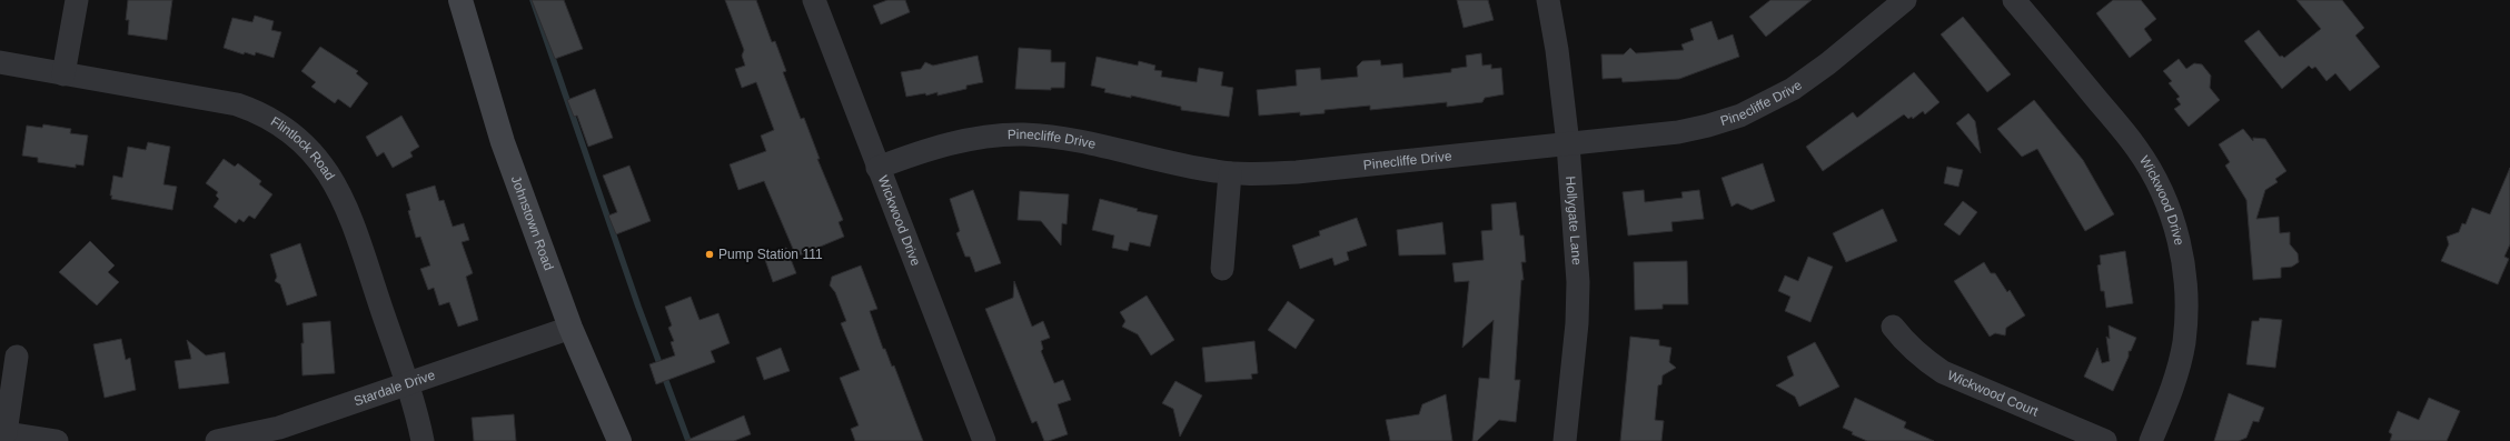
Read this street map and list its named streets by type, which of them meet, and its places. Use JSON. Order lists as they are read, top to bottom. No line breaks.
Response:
{"streets":{"main road":["Johnstown Road"],"street":["Pinecliffe Drive","Flintlock Road","Wickwood Drive","Hollygate Lane","Stardale Drive","Wickwood Court"]},"crossings":[["Pinecliffe Drive","Wickwood Drive"],["Pinecliffe Drive","Hollygate Lane"],["Flintlock Road","Stardale Drive"],["Johnstown Road","Stardale Drive"]],"places":["Pump Station 111"]}
